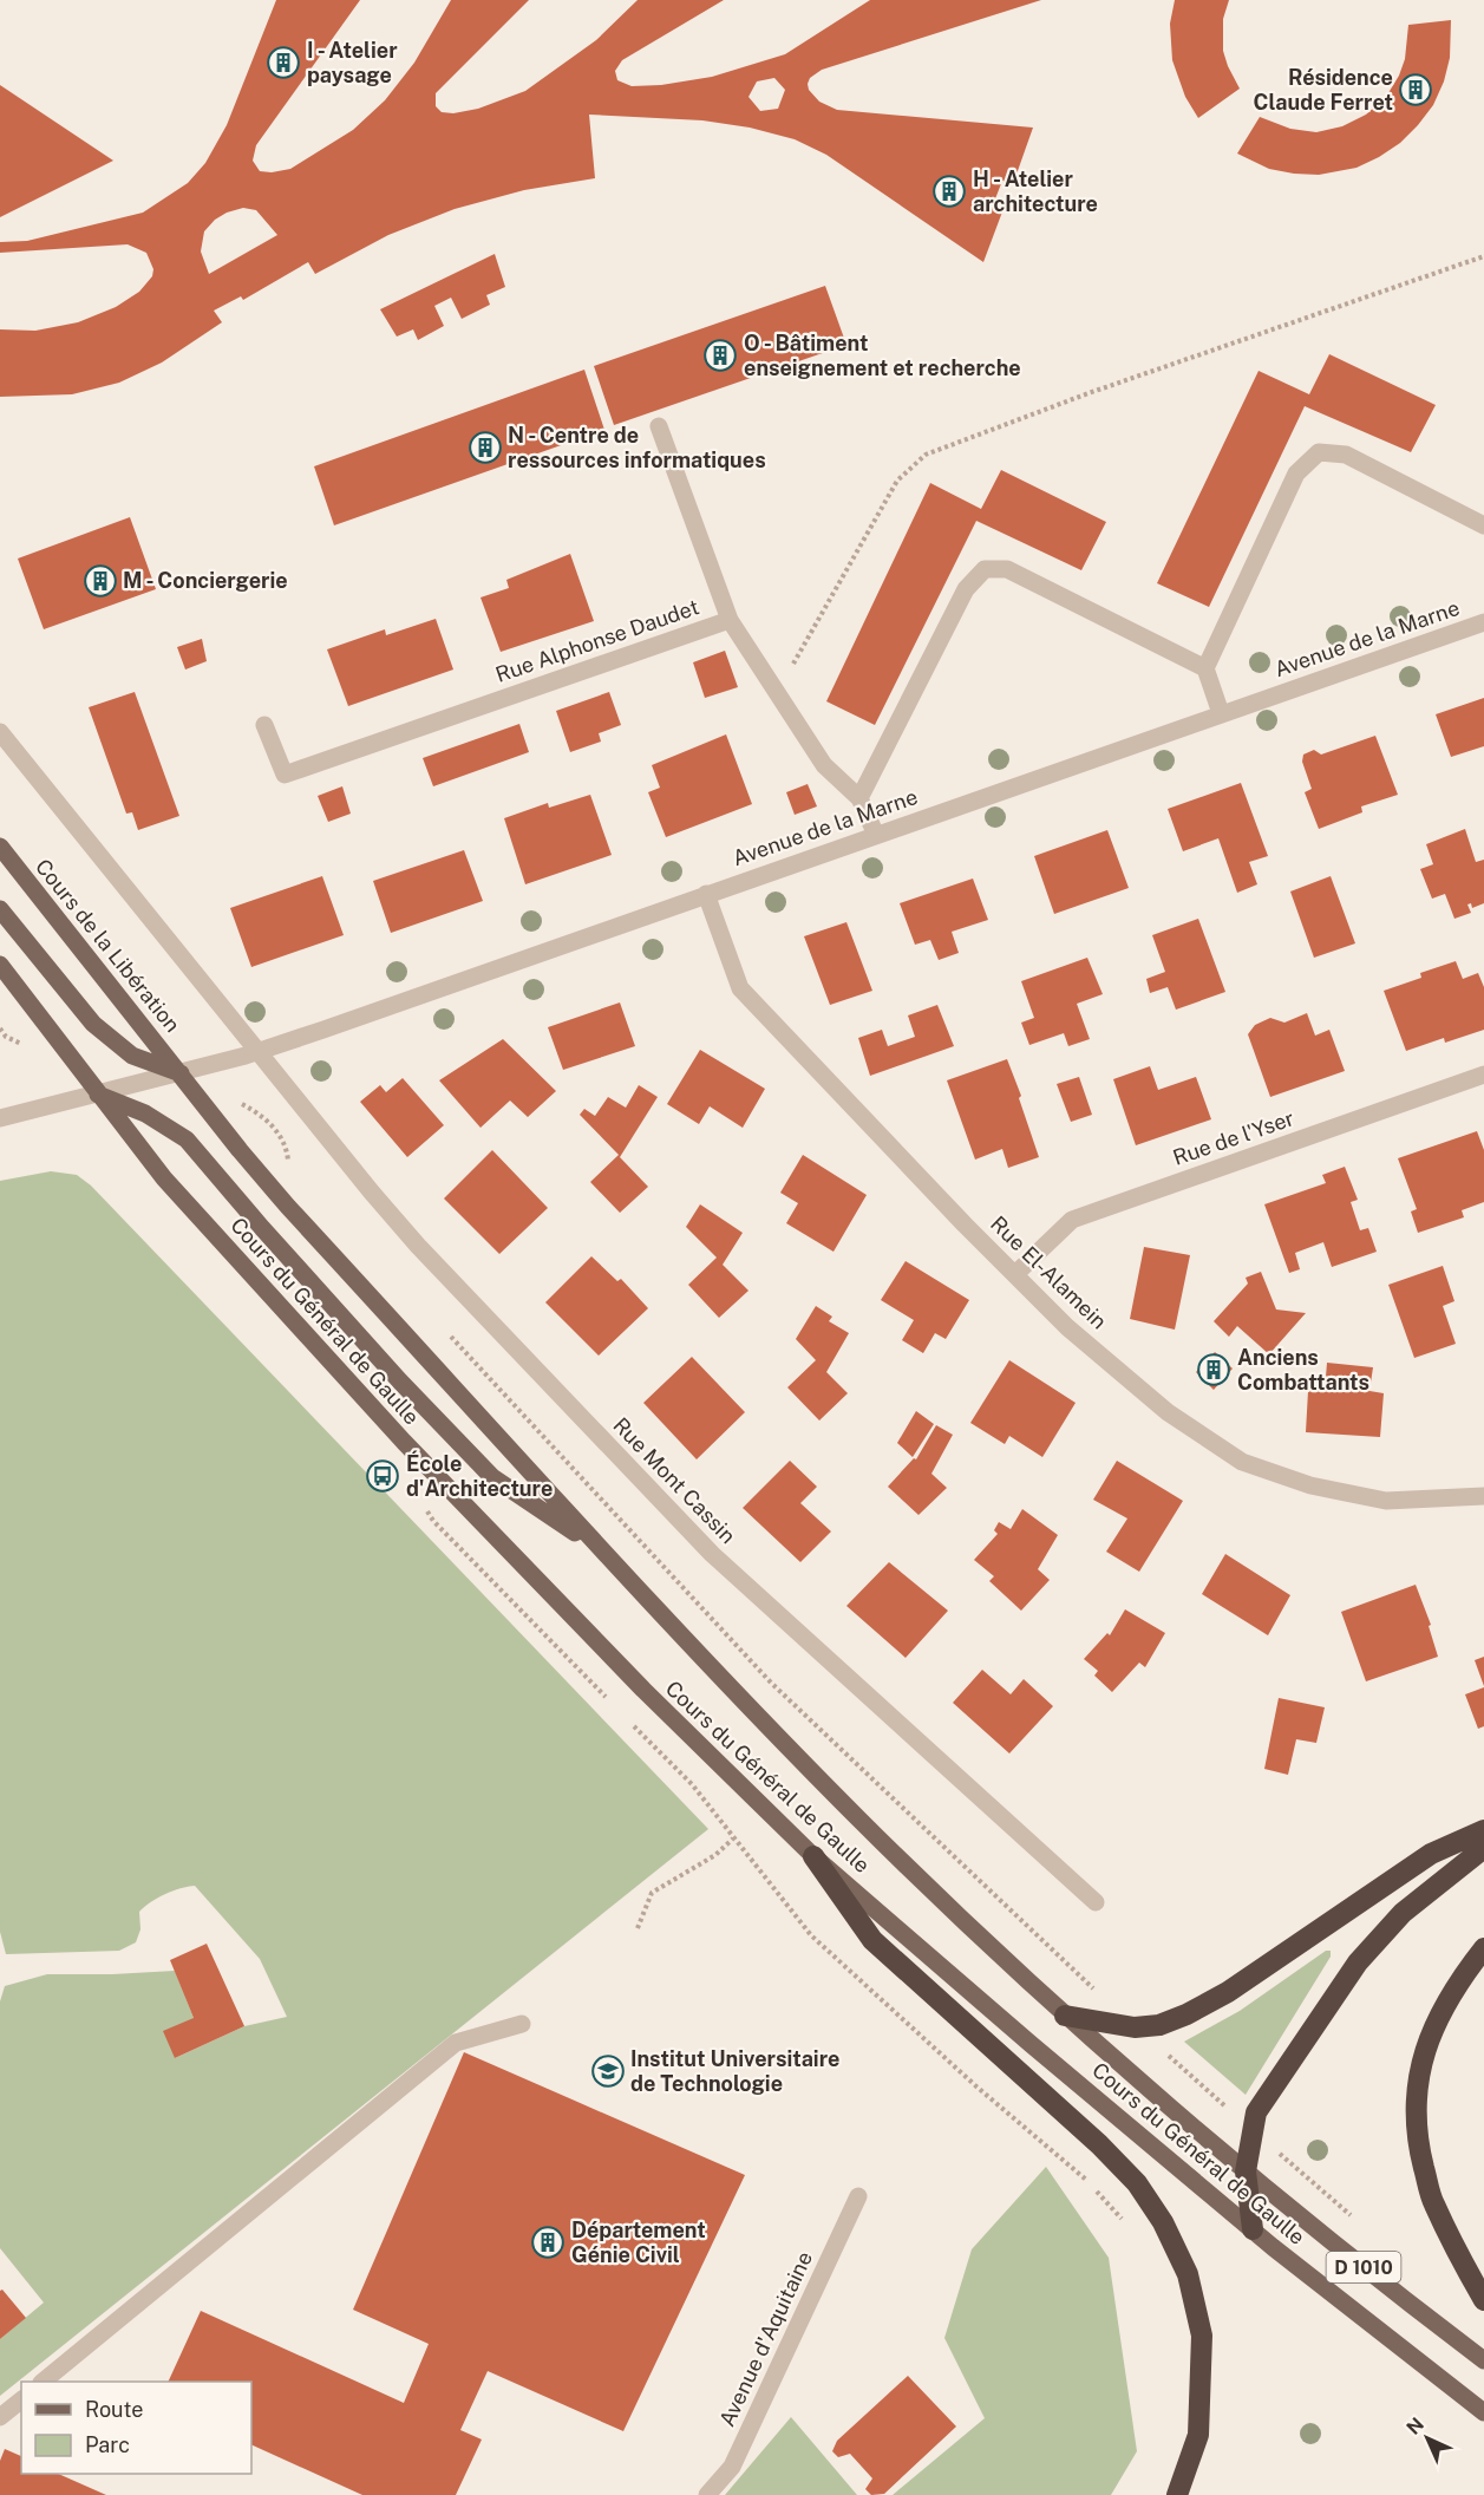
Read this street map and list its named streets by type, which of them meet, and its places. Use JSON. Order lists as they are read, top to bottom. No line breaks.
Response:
{"streets":{"main road":["Cours de la Libération","Cours du Général de Gaulle","D 1010"],"street":["Avenue de la Marne","Rue Alphonse Daudet","Rue de l'Yser","Rue El-Alamein","Rue Mont Cassin","Avenue d'Aquitaine"]},"crossings":[["Avenue de la Marne","Rue Alphonse Daudet"],["Avenue de la Marne","Cours de la Libération"],["Avenue de la Marne","Rue El-Alamein"],["Avenue de la Marne","Cours du Général de Gaulle"],["Avenue de la Marne","Rue Mont Cassin"],["Avenue de la Marne","D 1010"],["Cours de la Libération","Cours du Général de Gaulle"],["Rue de l'Yser","Rue El-Alamein"],["Cours du Général de Gaulle","D 1010"]],"places":{"building":["I - Atelier paysage","Résidence Claude Ferret","H - Atelier architecture","O - Bâtiment enseignement et recherche","N - Centre de ressources informatiques","M - Conciergerie","Anciens Combattants","Département Génie Civil"],"bus stop":["École d'Architecture"],"school or university":["Institut Universitaire de Technologie"]},"legend":["Route","Parc"],"north":"top left"}
